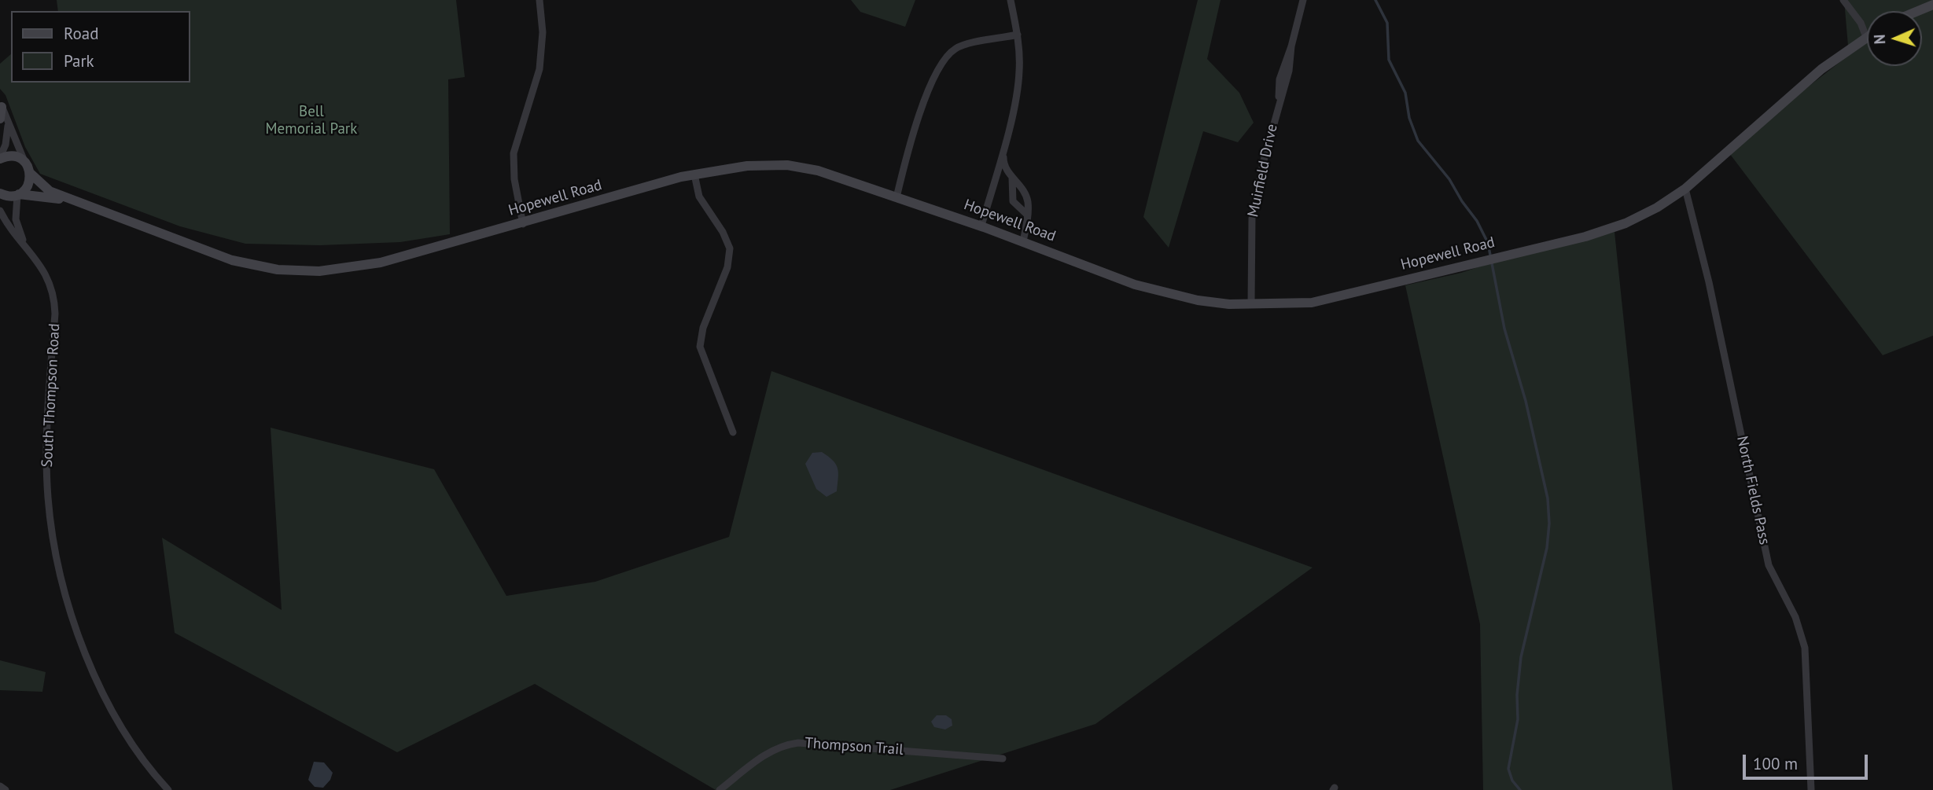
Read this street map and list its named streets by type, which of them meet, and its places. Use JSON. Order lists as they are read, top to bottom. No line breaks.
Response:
{"streets":{"street":["Muirfield Drive","Hopewell Road","South Thompson Road","North Fields Pass","Thompson Trail"]},"crossings":[["Muirfield Drive","Hopewell Road"],["Hopewell Road","South Thompson Road"],["Hopewell Road","North Fields Pass"]],"parks":["Bell Memorial Park"],"legend":["Road","Park"],"scale_bar":"100 m","north":"left"}
